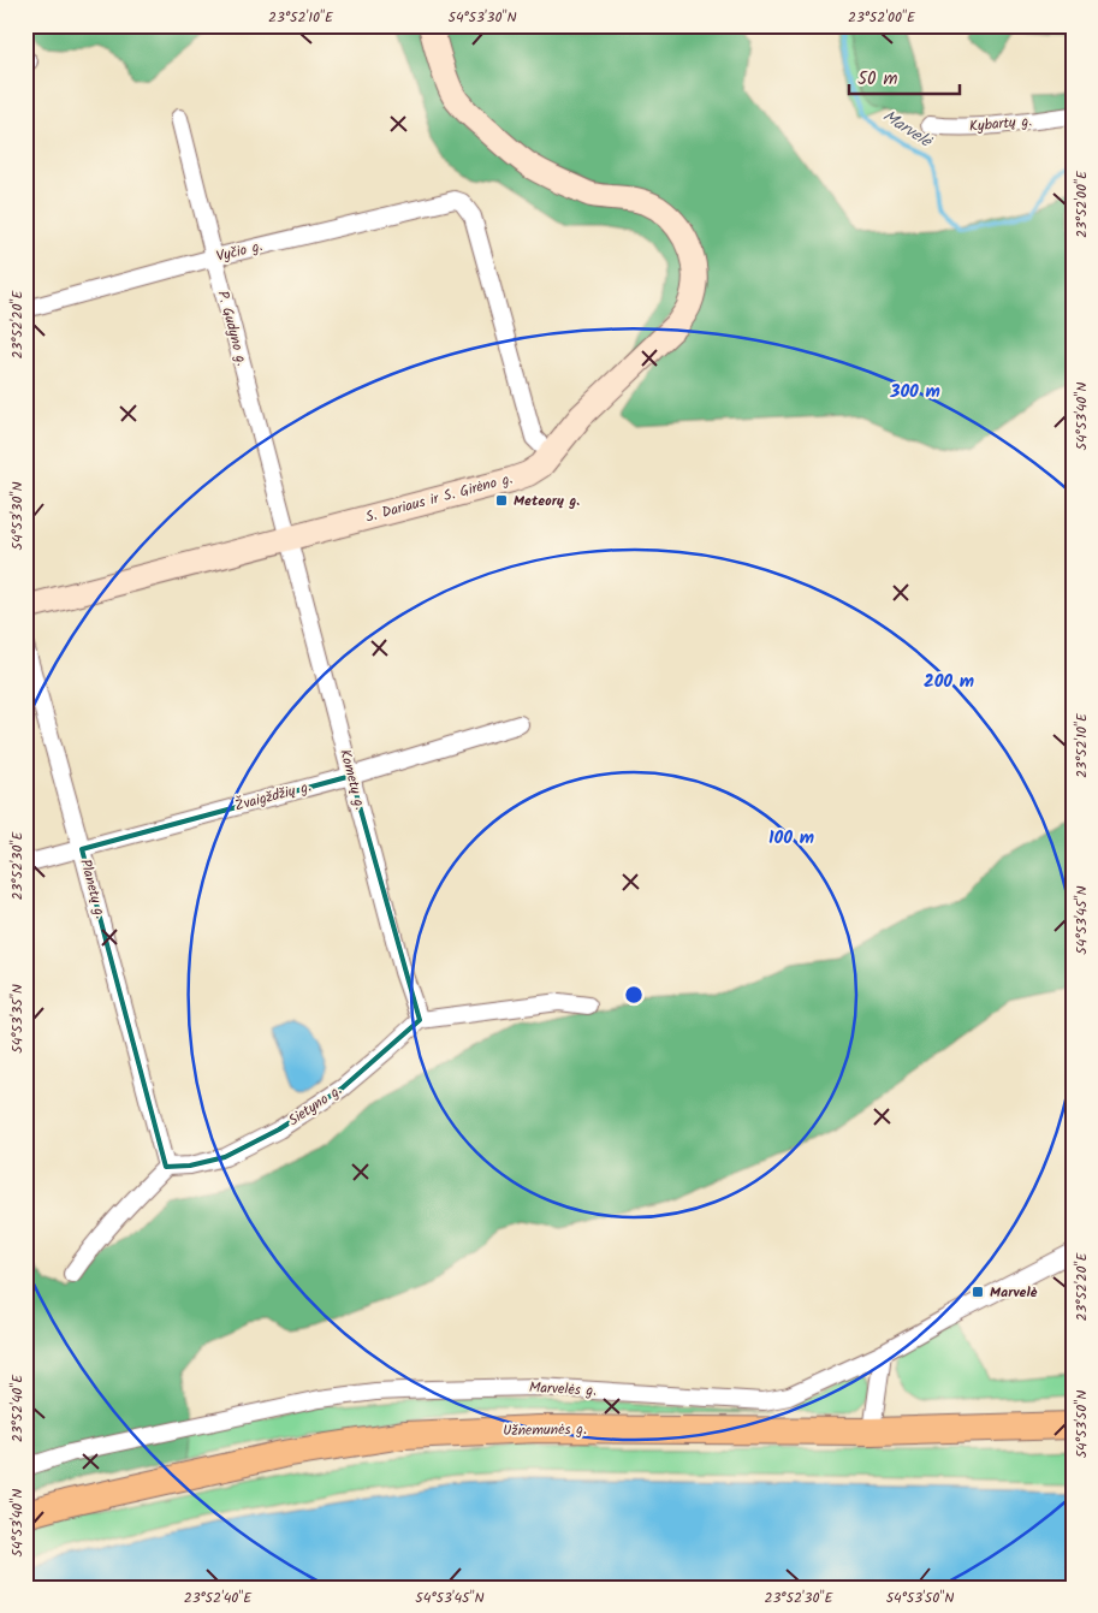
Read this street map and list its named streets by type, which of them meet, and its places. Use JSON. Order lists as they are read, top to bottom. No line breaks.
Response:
{"streets":{"main road":["Užnemunės g."],"street":["Kybartų g.","Vyčio g.","P. Gudyno g.","S. Dariaus ir S. Girėno g.","Kometų g.","Žvaigždžių g.","Planetų g.","Sietyno g.","Marvelės g."]},"crossings":[["Vyčio g.","P. Gudyno g."],["Vyčio g.","S. Dariaus ir S. Girėno g."],["P. Gudyno g.","S. Dariaus ir S. Girėno g."],["P. Gudyno g.","Kometų g."],["S. Dariaus ir S. Girėno g.","Kometų g."],["Kometų g.","Žvaigždžių g."],["Kometų g.","Sietyno g."],["Žvaigždžių g.","Planetų g."],["Planetų g.","Sietyno g."]],"water":["Marvelė"],"places":{"transit":["Meteorų g.","Marvelė"]},"scale_bar":"50 m","coordinates":["23°52'10\"E","54°53'30\"N","23°52'00\"E","23°52'20\"E","54°53'40\"N","23°52'30\"E","54°53'45\"N","54°53'35\"N","23°52'40\"E","54°53'50\"N"],"rings":["300 m","200 m","100 m"]}
